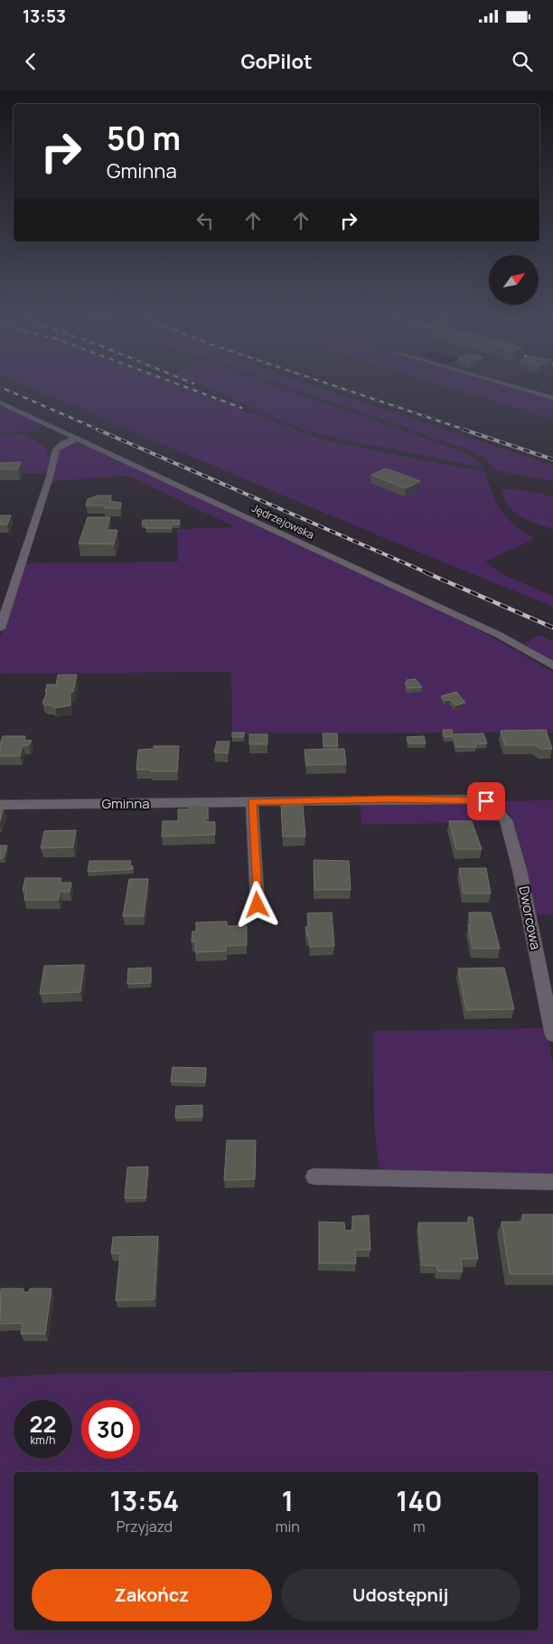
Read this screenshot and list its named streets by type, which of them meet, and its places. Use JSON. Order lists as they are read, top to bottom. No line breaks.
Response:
{"streets":{"street":["Jędrzejowska","Gminna","Dworcowa"]},"crossings":[["Gminna","Dworcowa"]],"north":"top right","page":{"status":"13:53","header":"GoPilot","turn":["50 m","Gminna"],"speed":"22 km/h","limit":"30","eta":["13:54","Przyjazd","1","min","140","m"],"buttons":["Zakończ","Udostępnij"]}}
